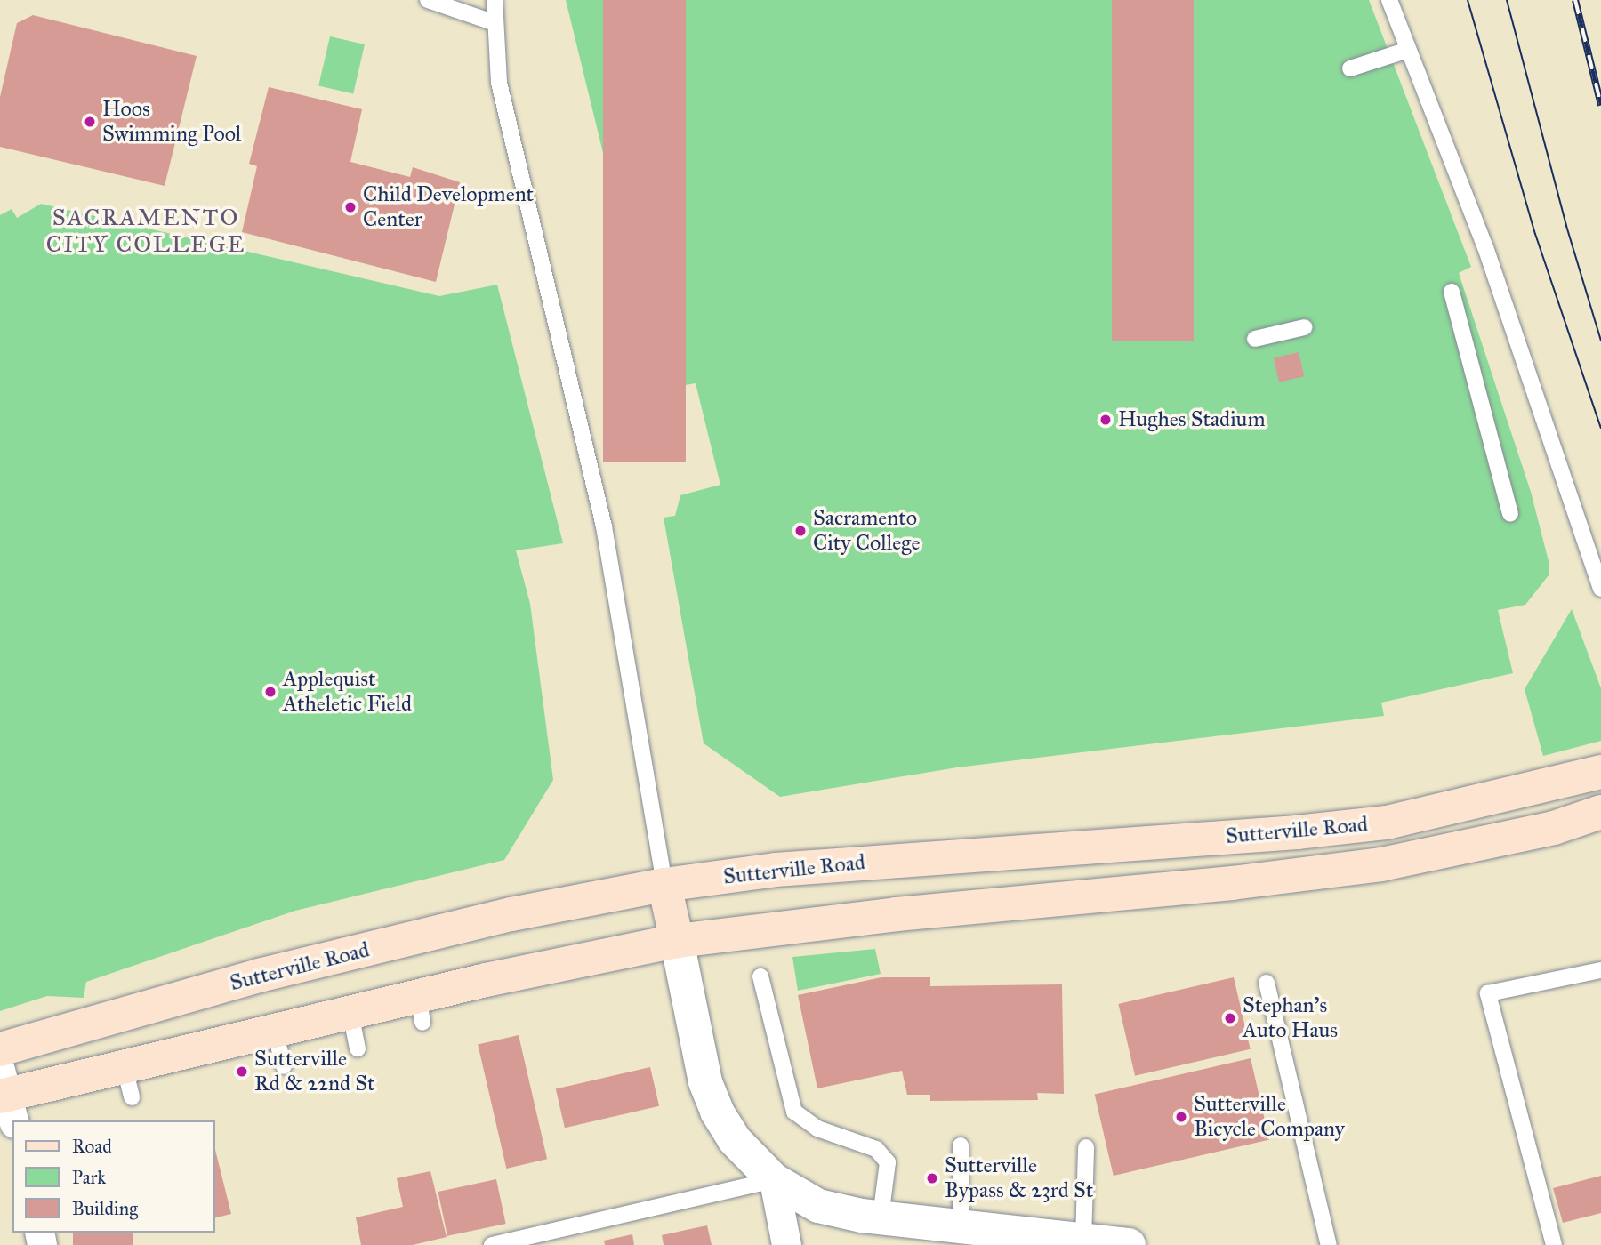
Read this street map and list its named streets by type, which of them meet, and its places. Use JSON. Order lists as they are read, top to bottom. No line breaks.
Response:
{"streets":{"main road":["Sutterville Road"]},"districts":["SACRAMENTO CITY COLLEGE"],"places":["Hoos Swimming Pool","Child Development Center","Hughes Stadium","Sacramento City College","Applequist Atheletic Field","Stephan's Auto Haus","Sutterville Rd & 22nd St","Sutterville Bicycle Company","Sutterville Bypass & 23rd St"],"legend":["Road","Park","Building"]}
